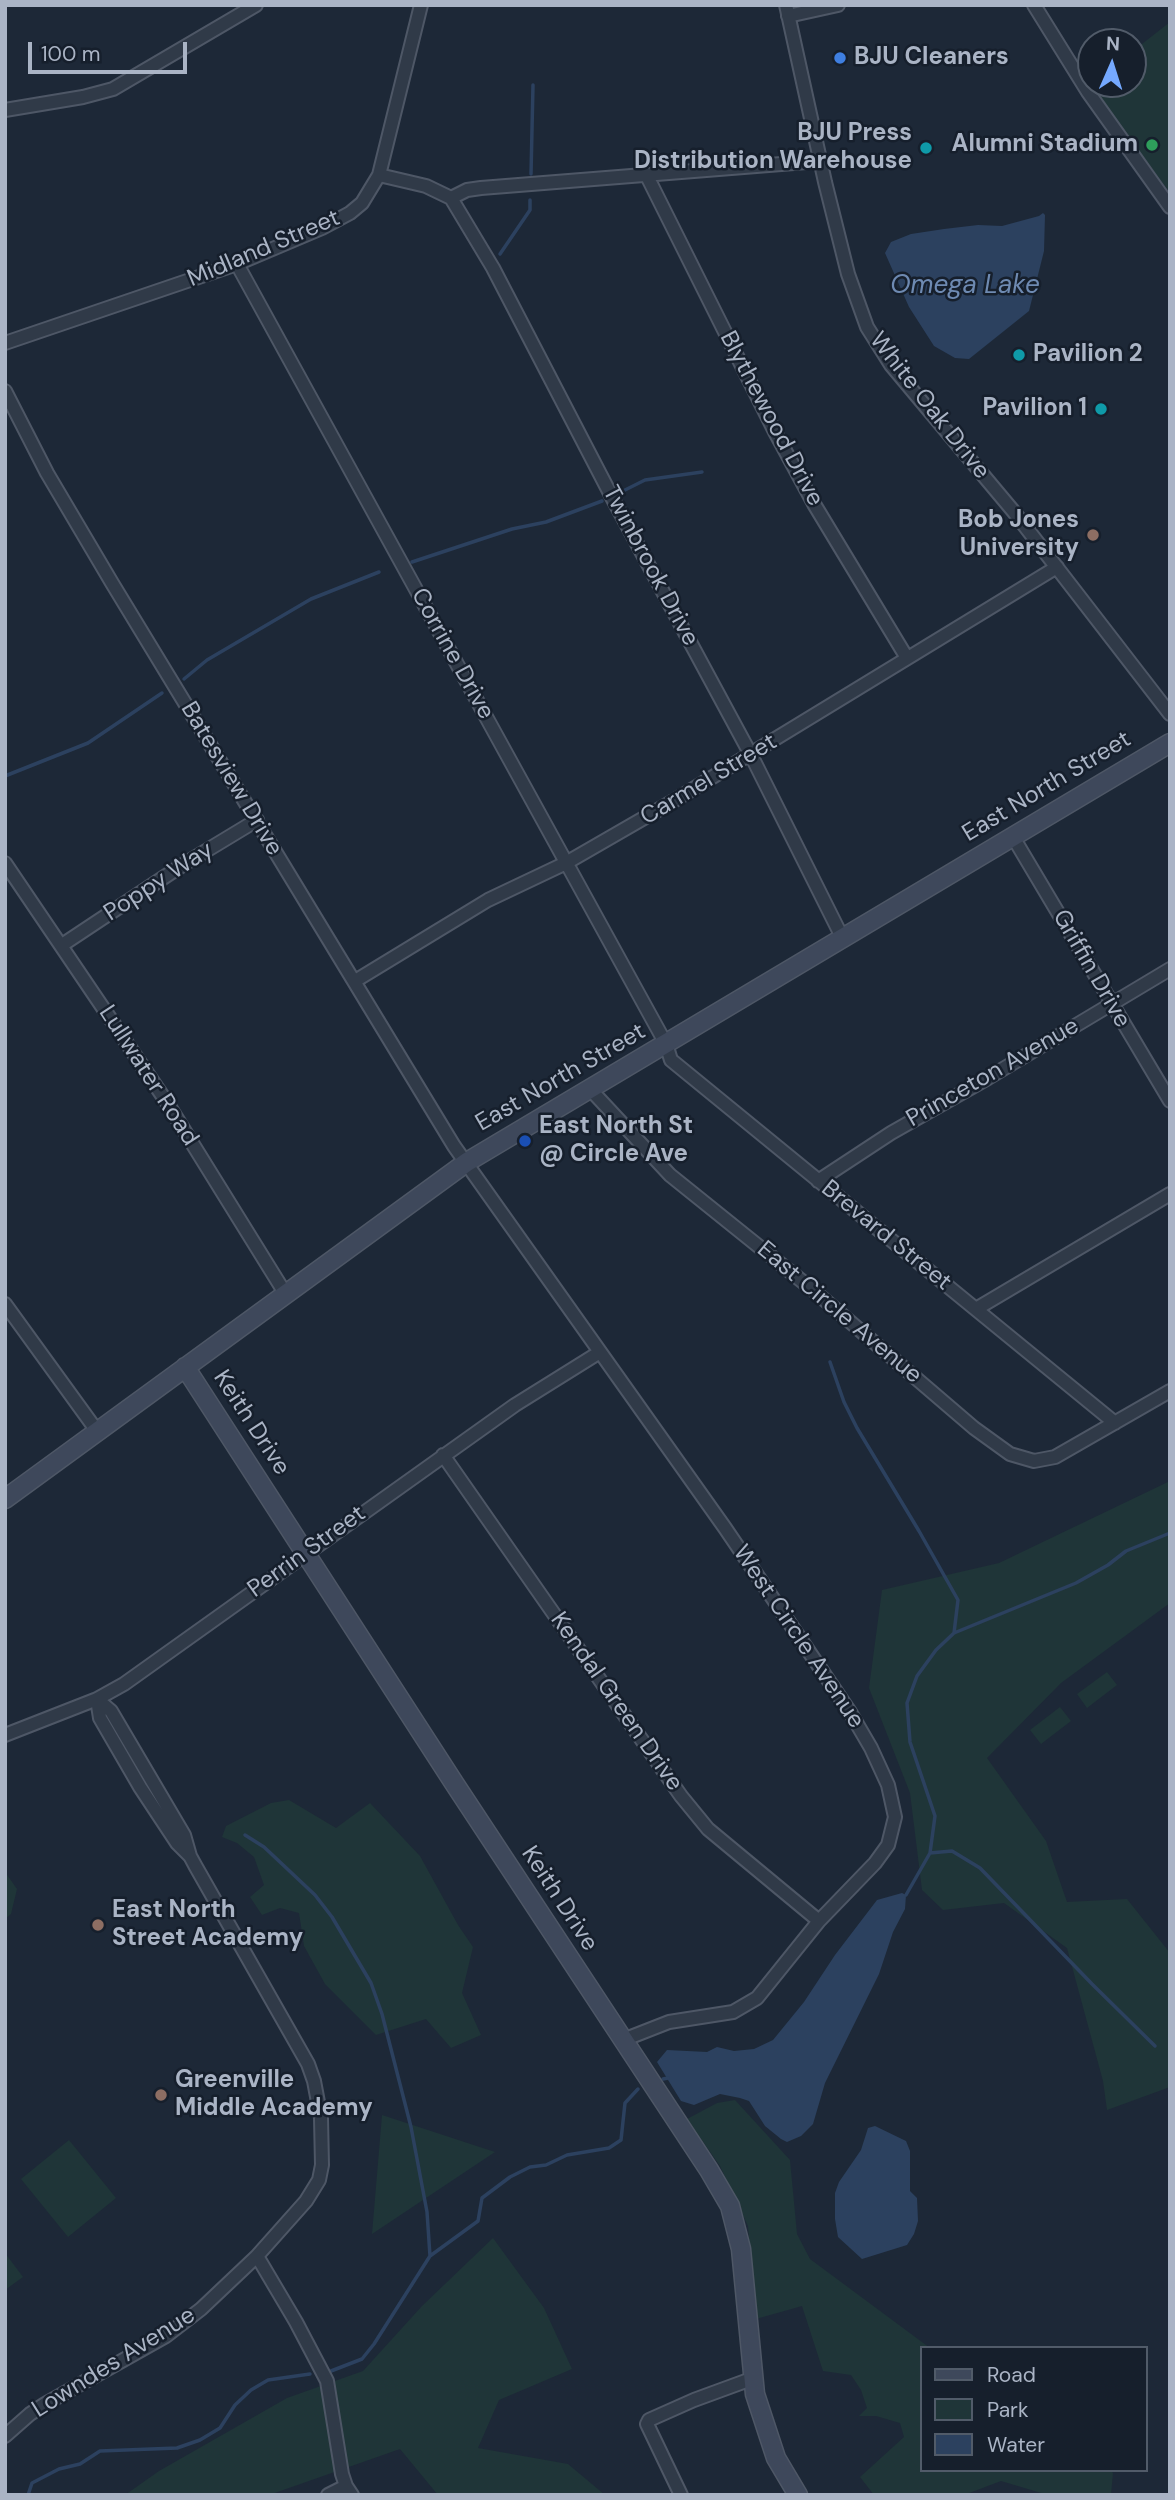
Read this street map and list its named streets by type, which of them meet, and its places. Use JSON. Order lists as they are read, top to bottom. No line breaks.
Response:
{"streets":{"main road":["East North Street","Keith Drive"],"street":["Midland Street","White Oak Drive","Blythewood Drive","Twinbrook Drive","Corrine Drive","Batesview Drive","Carmel Street","Poppy Way","Griffin Drive","Princeton Avenue","Lullwater Road","Brevard Street","East Circle Avenue","Perrin Street","West Circle Avenue","Kendal Green Drive","Lowndes Avenue"]},"crossings":[["Midland Street","Corrine Drive"],["White Oak Drive","Carmel Street"],["Blythewood Drive","Carmel Street"],["Twinbrook Drive","Carmel Street"],["Twinbrook Drive","East North Street"],["Corrine Drive","Carmel Street"],["Corrine Drive","East North Street"],["Corrine Drive","Brevard Street"],["Batesview Drive","Carmel Street"],["Batesview Drive","East North Street"],["Batesview Drive","Poppy Way"],["Batesview Drive","West Circle Avenue"],["East North Street","Griffin Drive"],["East North Street","Lullwater Road"],["East North Street","Brevard Street"],["East North Street","East Circle Avenue"],["East North Street","Keith Drive"],["East North Street","West Circle Avenue"],["Poppy Way","Lullwater Road"],["Griffin Drive","Princeton Avenue"],["Princeton Avenue","Brevard Street"],["Brevard Street","East Circle Avenue"],["Keith Drive","Perrin Street"],["Keith Drive","West Circle Avenue"],["Perrin Street","West Circle Avenue"],["Perrin Street","Kendal Green Drive"],["Perrin Street","Lowndes Avenue"],["West Circle Avenue","Kendal Green Drive"]],"water":["Omega Lake"],"places":["BJU Cleaners","Alumni Stadium","BJU Press Distribution Warehouse","Pavilion 2","Pavilion 1","Bob Jones University","East North St @ Circle Ave","East North Street Academy","Greenville Middle Academy"],"legend":["Road","Park","Water"],"scale_bar":"100 m","north":"top"}
